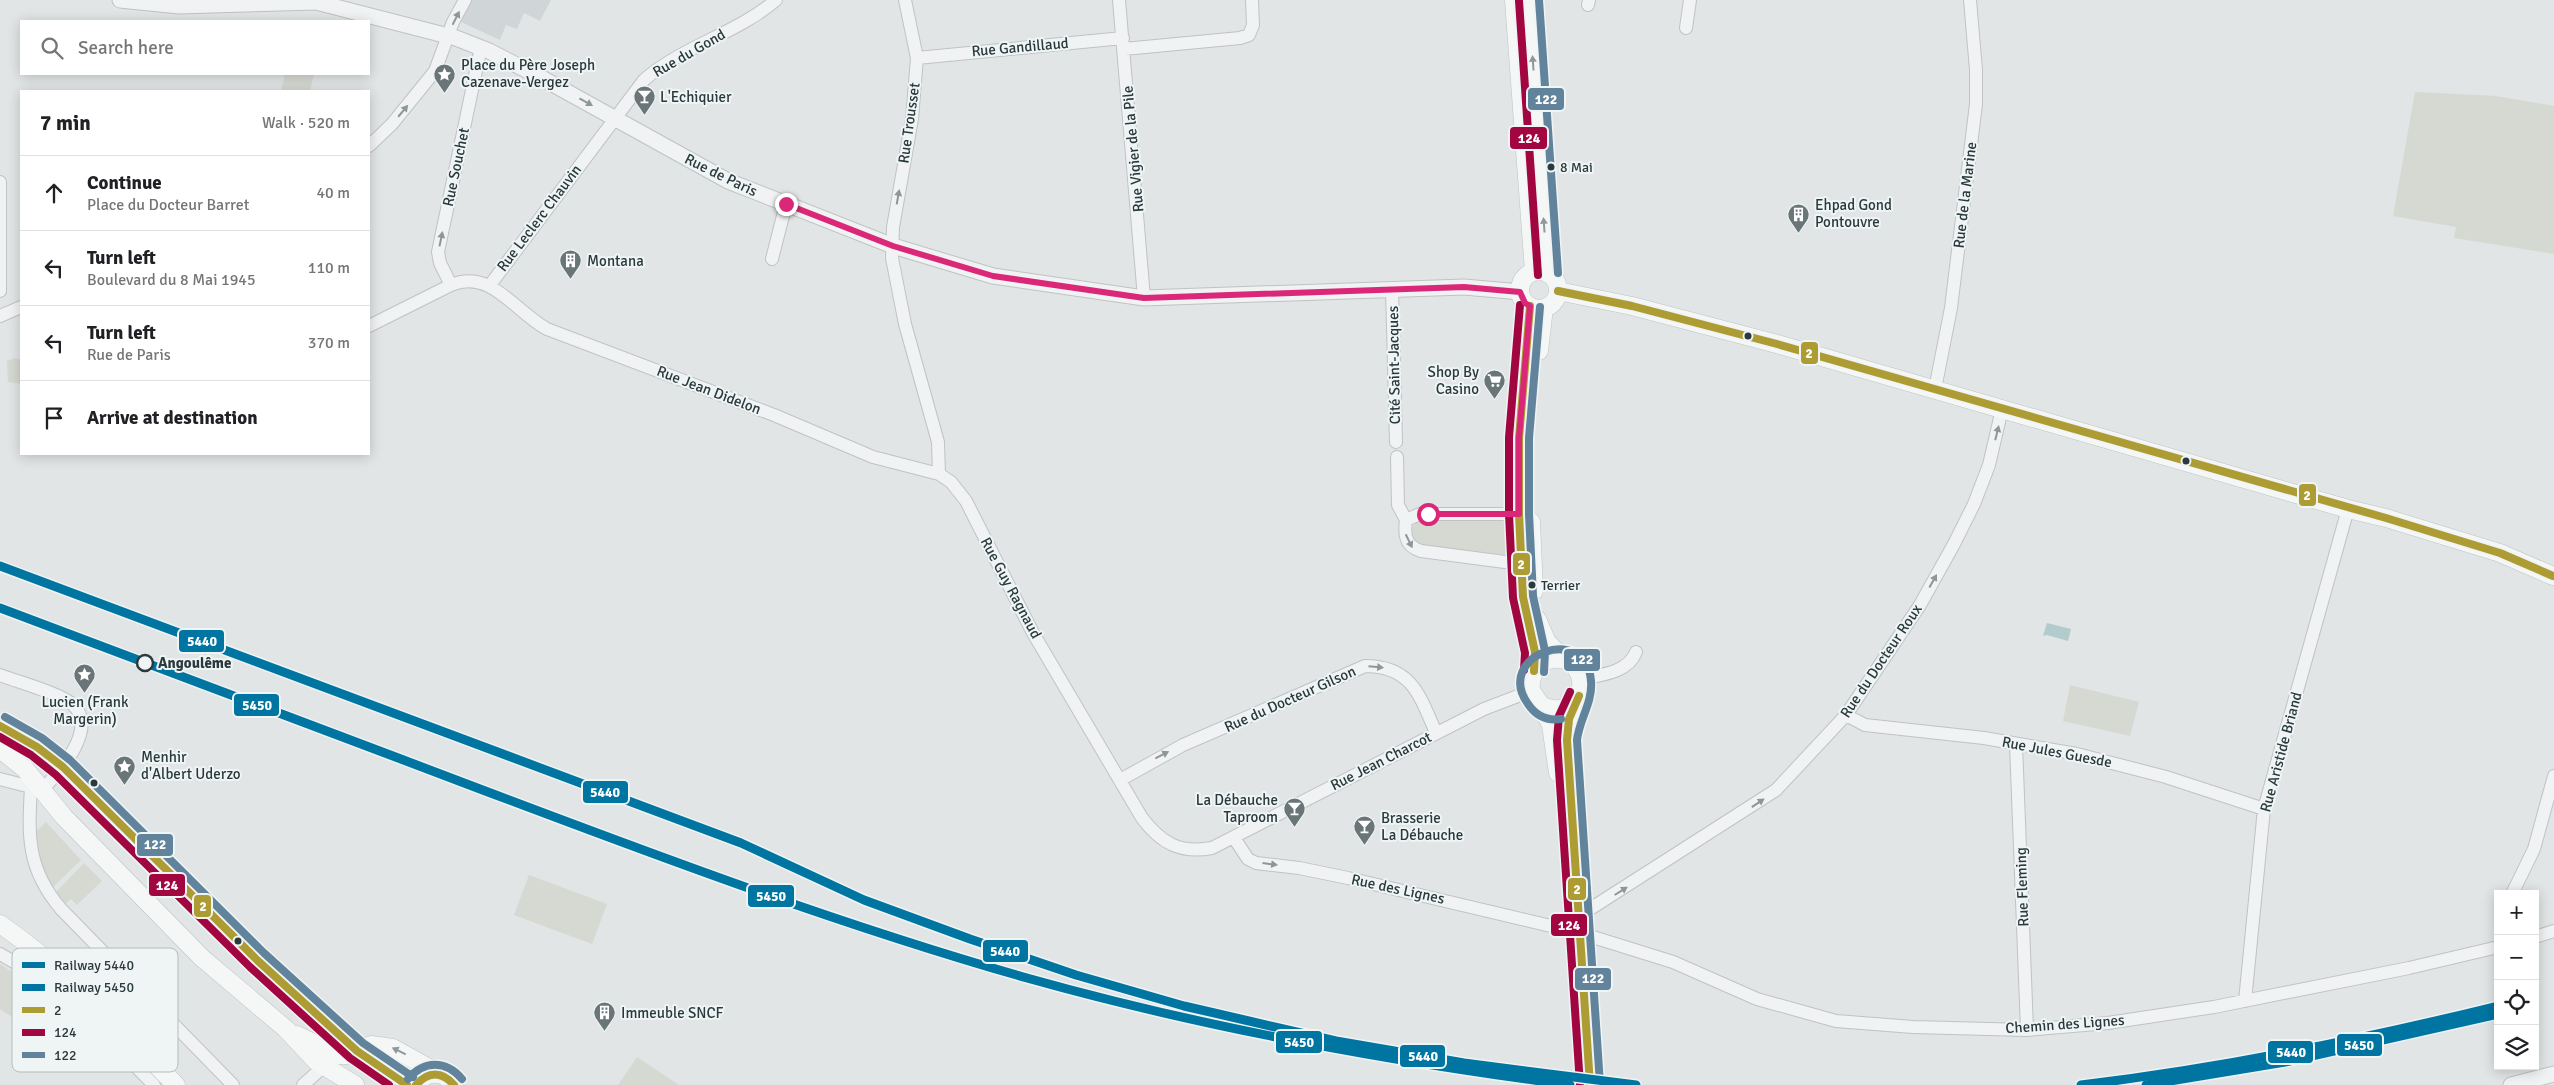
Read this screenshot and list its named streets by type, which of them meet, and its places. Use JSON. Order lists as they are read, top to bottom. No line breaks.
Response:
{"streets":{"street":["Rue Gandillaud","Rue du Gond","Rue Trousset","Rue Vigier de la Pile","Rue Souchet","Rue de Paris","Rue de la Marine","Rue Leclerc Chauvin","Cité Saint-Jacques","Rue Jean Didelon","Rue Guy Ragnaud","Rue du Docteur Roux","Rue du Docteur Gilson","Rue Jules Guesde","Rue Aristide Briand","Rue Jean Charcot","Rue Fleming","Rue des Lignes","Chemin des Lignes"]},"crossings":[["Rue Gandillaud","Rue Trousset"],["Rue Gandillaud","Rue Vigier de la Pile"],["Rue du Gond","Rue de Paris"],["Rue du Gond","Rue Leclerc Chauvin"],["Rue Trousset","Rue de Paris"],["Rue Vigier de la Pile","Rue de Paris"],["Rue Souchet","Rue de Paris"],["Rue Souchet","Rue Leclerc Chauvin"],["Rue de Paris","Rue Leclerc Chauvin"],["Rue de Paris","Cité Saint-Jacques"],["Rue Leclerc Chauvin","Rue Jean Didelon"],["Rue Jean Didelon","Rue Guy Ragnaud"],["Rue Guy Ragnaud","Rue du Docteur Gilson"],["Rue Guy Ragnaud","Rue Jean Charcot"],["Rue Guy Ragnaud","Rue des Lignes"],["Rue du Docteur Roux","Rue Jules Guesde"],["Rue du Docteur Roux","Rue des Lignes"],["Rue du Docteur Roux","Chemin des Lignes"],["Rue du Docteur Gilson","Rue Jean Charcot"],["Rue Jules Guesde","Rue Aristide Briand"],["Rue Jules Guesde","Rue Fleming"],["Rue Aristide Briand","Chemin des Lignes"],["Rue Jean Charcot","Rue des Lignes"],["Rue Fleming","Chemin des Lignes"],["Rue des Lignes","Chemin des Lignes"]],"one_way":["Rue Trousset","Rue Souchet","Rue du Docteur Roux","Rue du Docteur Gilson","Rue des Lignes"],"places":{"place":["Place du Père Joseph Cazenave-Vergez","Lucien (Frank Margerin)","Menhir d'Albert Uderzo"],"bar":["L'Echiquier","La Débauche Taproom","Brasserie La Débauche"],"other":["8 Mai","Terrier","Angoulême"],"building":["Ehpad Gond Pontouvre","Montana","Immeuble SNCF"],"supermarket":["Shop By Casino"]},"lines":["transit line 122","transit line 124","transit line 2","rail line 5440","rail line 5450"],"legend":["Railway 5440","Railway 5450","2","124","122"],"page":{"search":"Search here","heading":["7 min","Walk · 520 m"],"list":[["Continue","Place du Docteur Barret","40 m"],["Turn left","Boulevard du 8 Mai 1945","110 m"],["Turn left","Rue de Paris","370 m"],"Arrive at destination"],"map_buttons":["+","−"]}}
